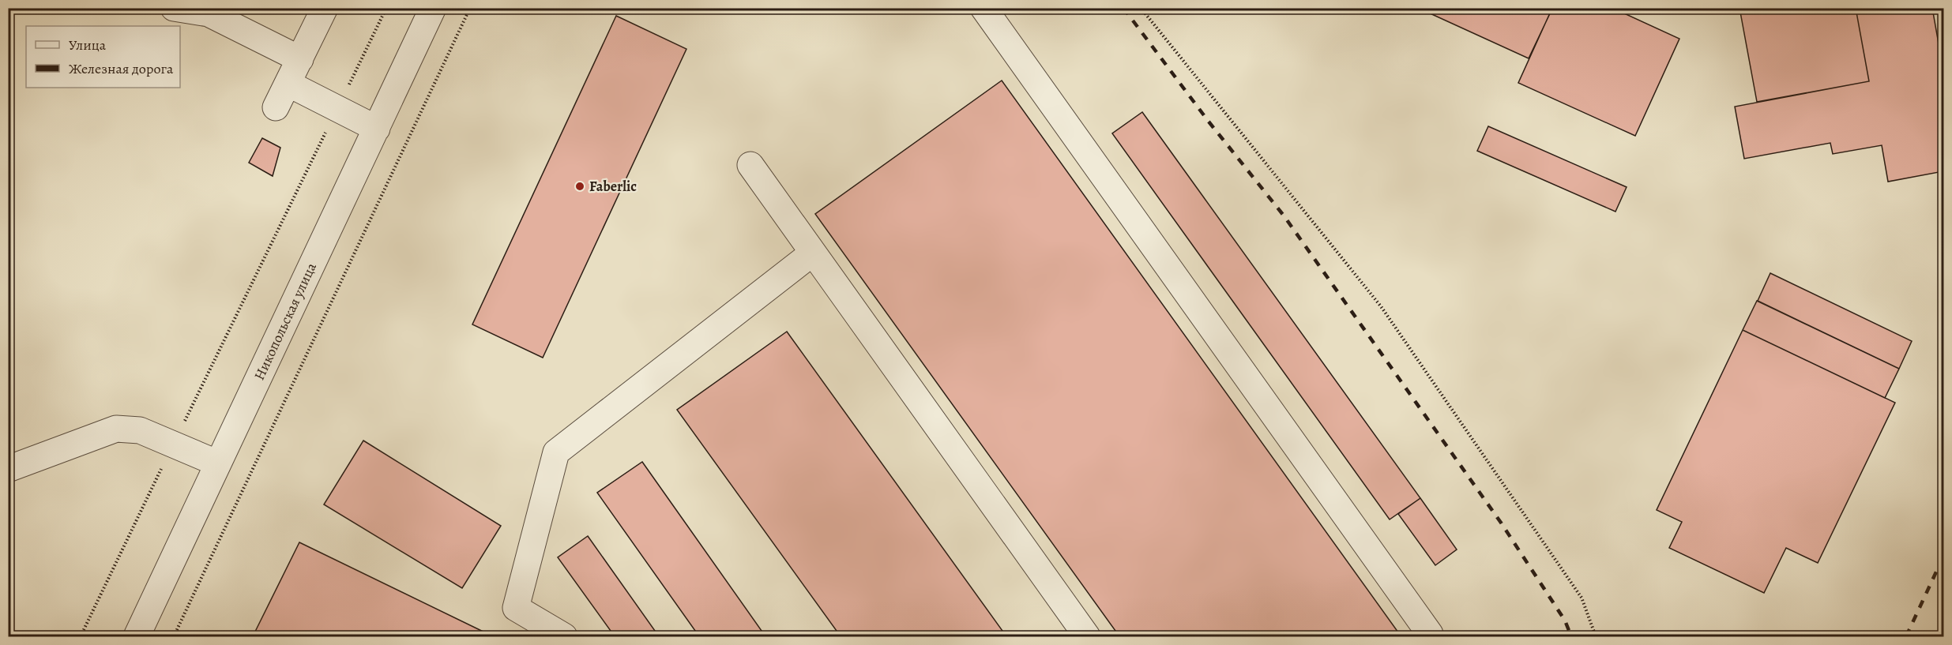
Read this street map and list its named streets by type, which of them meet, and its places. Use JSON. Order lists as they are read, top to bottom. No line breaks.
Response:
{"streets":{"street":["Никопольская улица"]},"places":["Faberlic"],"legend":["Улица","Железная дорога"]}
